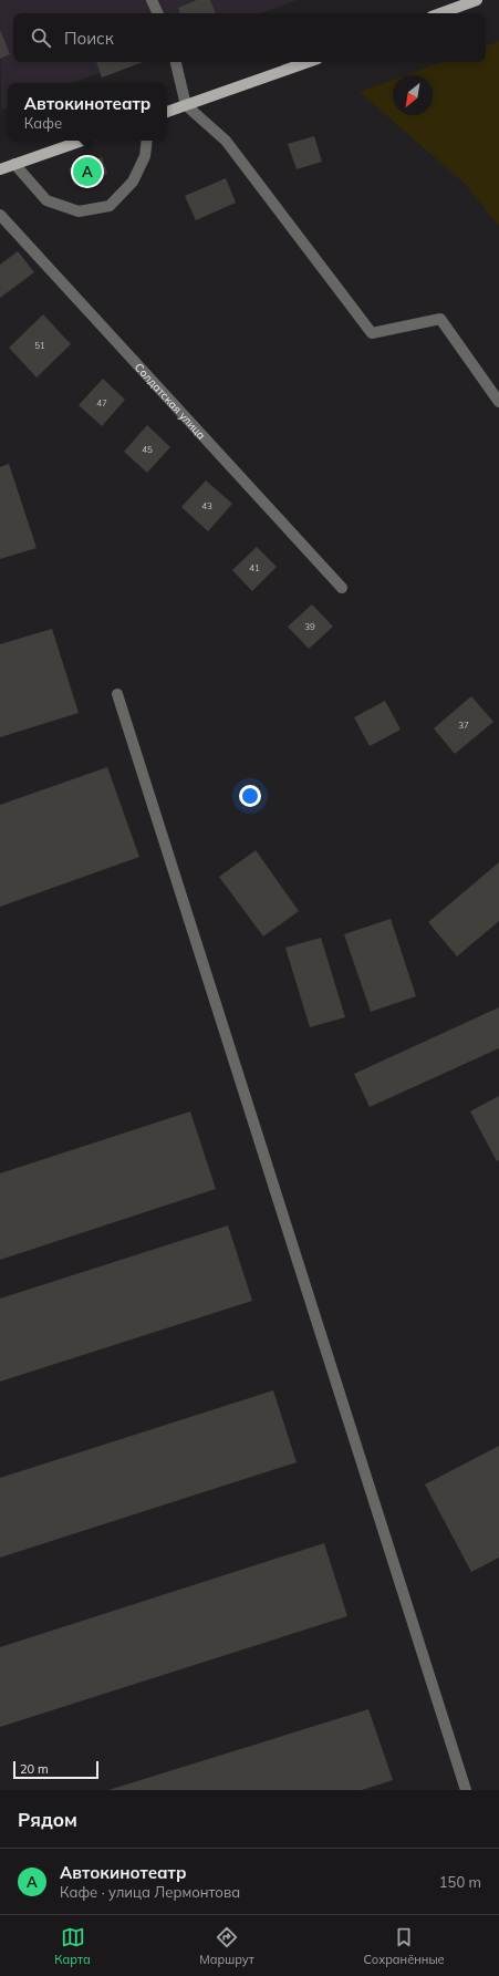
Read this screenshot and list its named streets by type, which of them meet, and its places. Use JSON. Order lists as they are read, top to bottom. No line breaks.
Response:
{"streets":{"street":["Солдатская улица"]},"house_numbers":["51","47","45","43","41","39","37"],"scale_bar":"20 m","north":"bottom left","page":{"search":"Поиск","popup":["Автокинотеатр","Кафе"],"pins":"A","scale":"20 m","heading":"Рядом","list":[{"mark":"A","name":"Автокинотеатр","note":"Кафе · улица Лермонтова","value":"150 m"}],"nav":["Карта","Маршрут","Сохранённые"]}}
